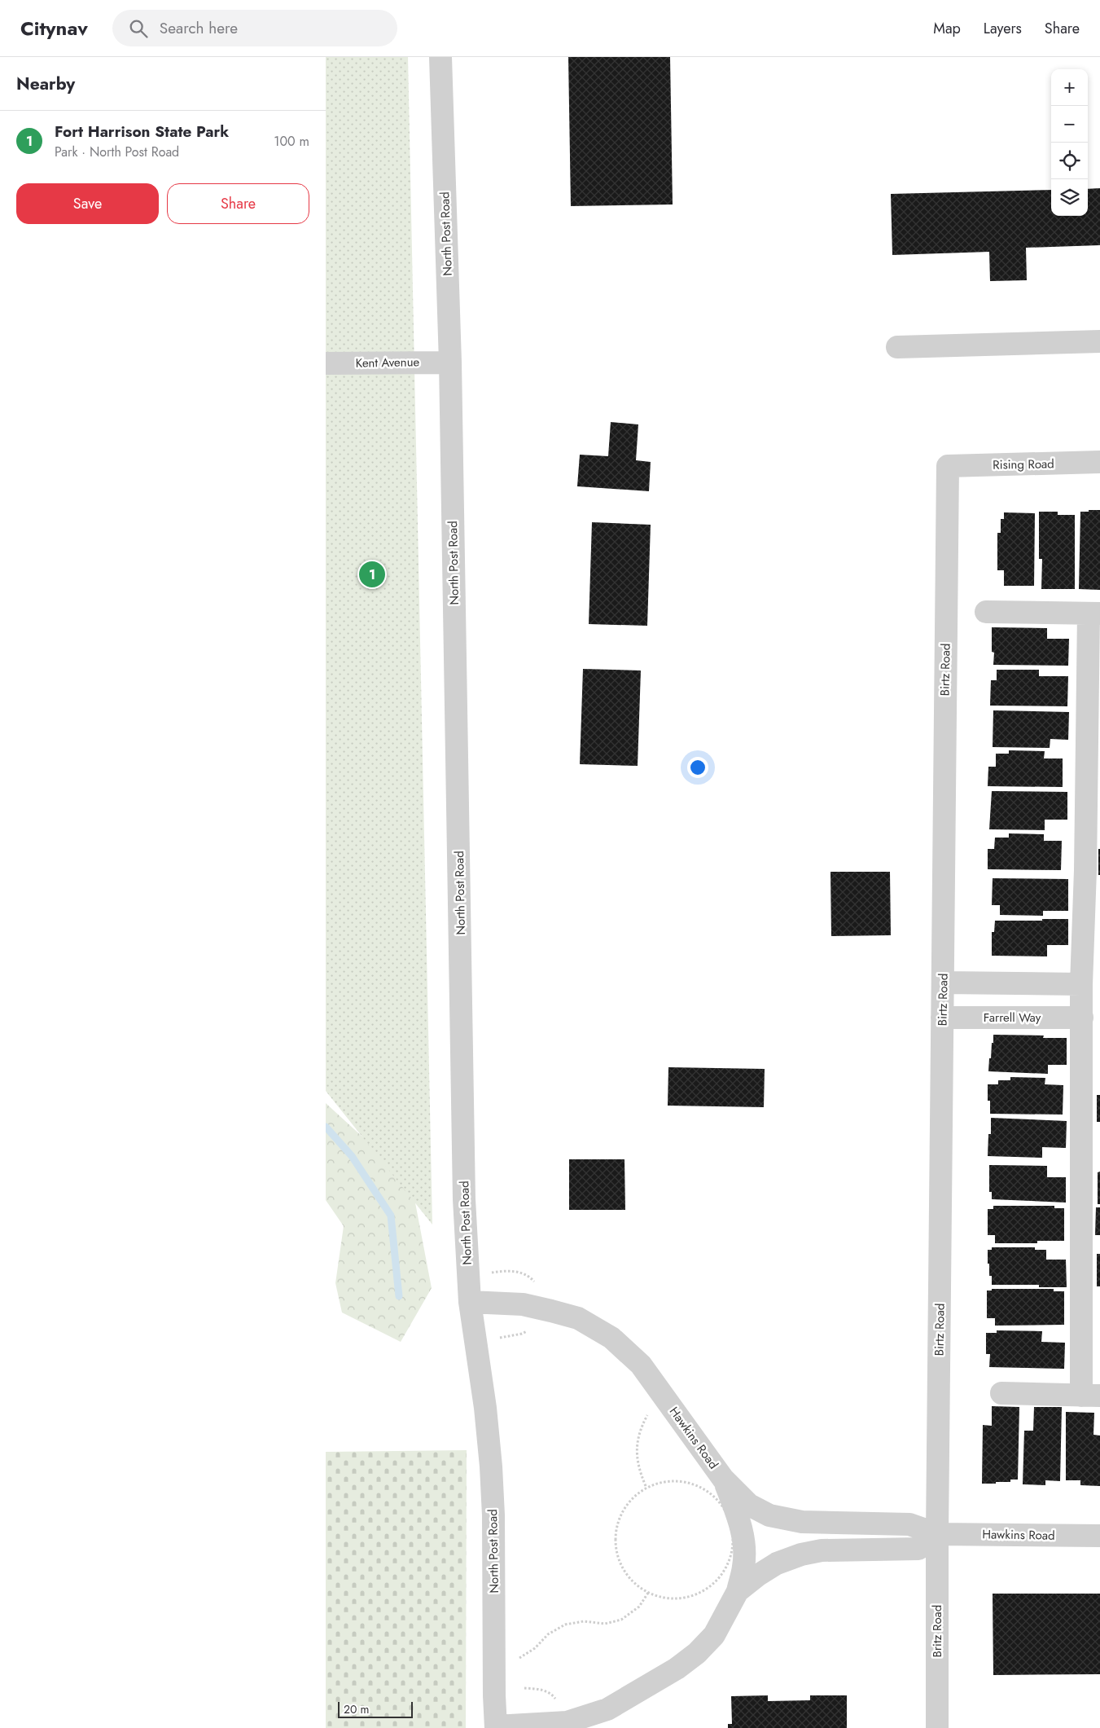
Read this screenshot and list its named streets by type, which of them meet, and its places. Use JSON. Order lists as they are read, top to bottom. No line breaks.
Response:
{"streets":{"street":["North Post Road","Kent Avenue","Rising Road","Birtz Road","Farrell Way","Hawkins Road","Britz Road"]},"crossings":[["North Post Road","Kent Avenue"],["North Post Road","Hawkins Road"],["Rising Road","Birtz Road"],["Birtz Road","Farrell Way"],["Birtz Road","Hawkins Road"],["Birtz Road","Britz Road"],["Hawkins Road","Britz Road"]],"scale_bar":"20 m","page":{"header":"Citynav","search":"Search here","nav":["Map","Layers","Share"],"heading":"Nearby","map_buttons":["+","−"],"list":[{"mark":"1","name":"Fort Harrison State Park","note":"Park · North Post Road","value":"100 m"}],"buttons":["Save","Share"],"pins":"1","scale":"20 m"}}
